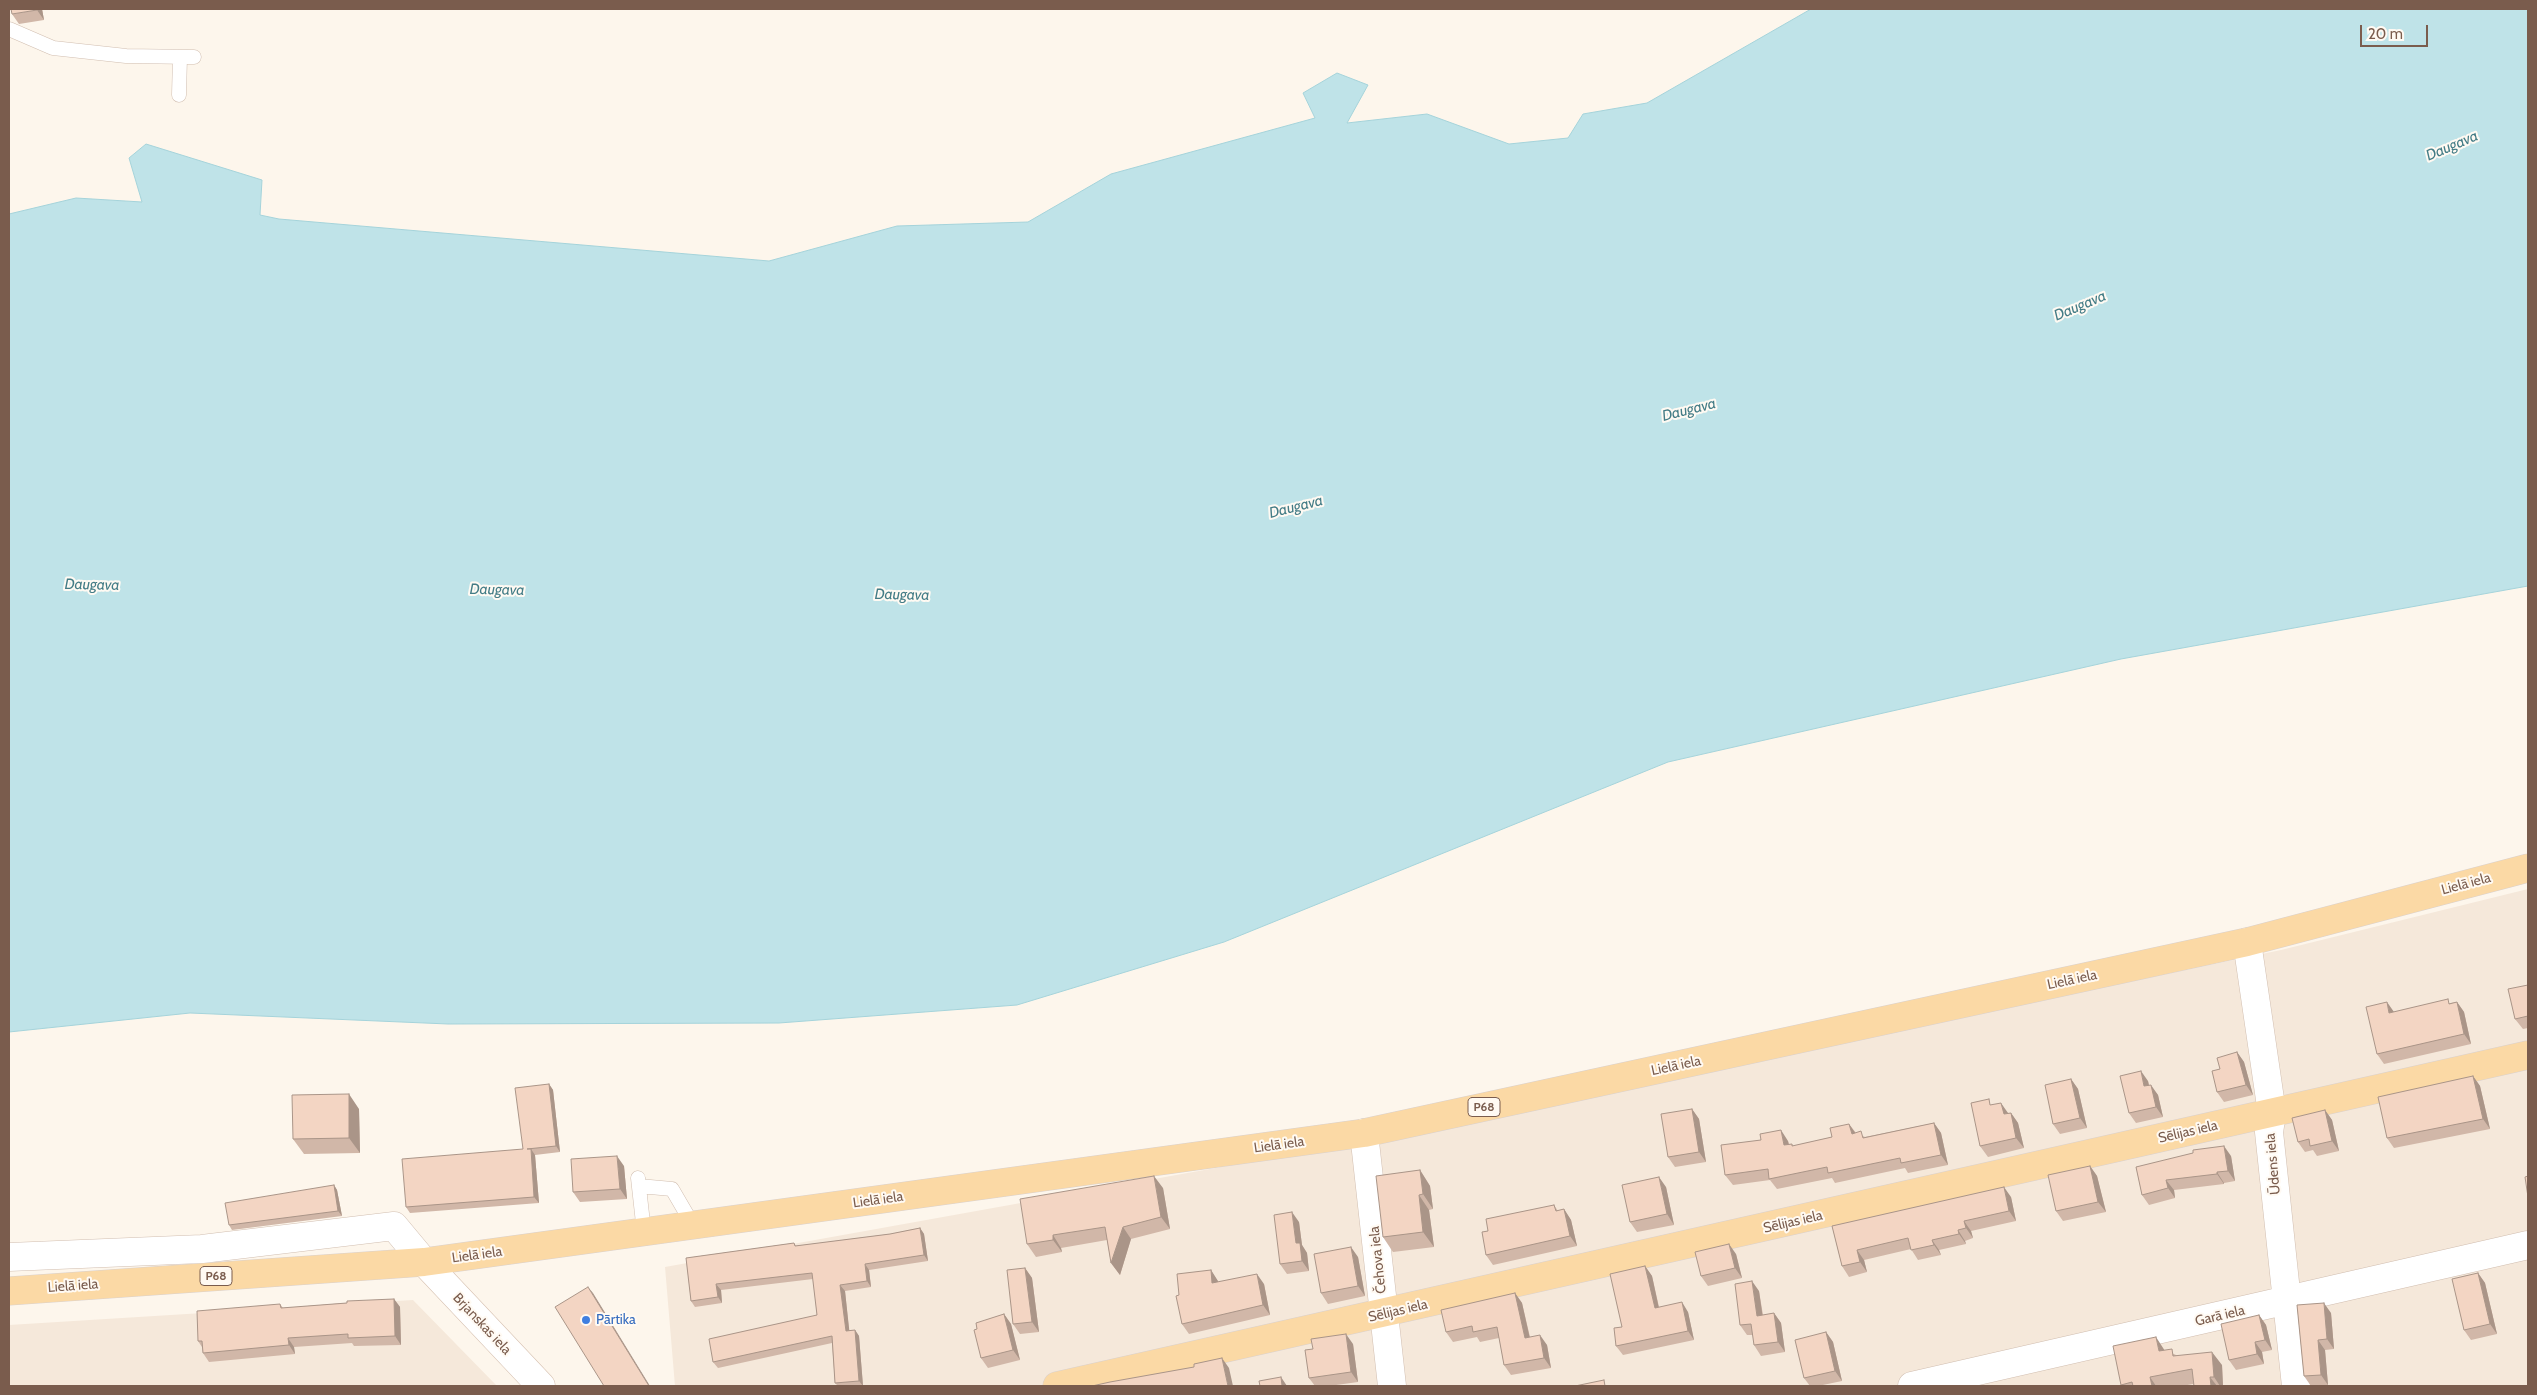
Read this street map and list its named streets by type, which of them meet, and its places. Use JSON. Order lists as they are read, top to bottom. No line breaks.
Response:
{"streets":{"main road":["Lielā iela","P68","Sēlijas iela"],"street":["Ūdens iela","Čehova iela","Garā iela","Brjanskas iela"]},"crossings":[["Lielā iela","Ūdens iela"],["Lielā iela","Čehova iela"],["Lielā iela","Brjanskas iela"],["Sēlijas iela","Ūdens iela"],["Sēlijas iela","Čehova iela"],["Ūdens iela","Garā iela"]],"water":["Daugava"],"places":["Pārtika"],"scale_bar":"20 m"}
